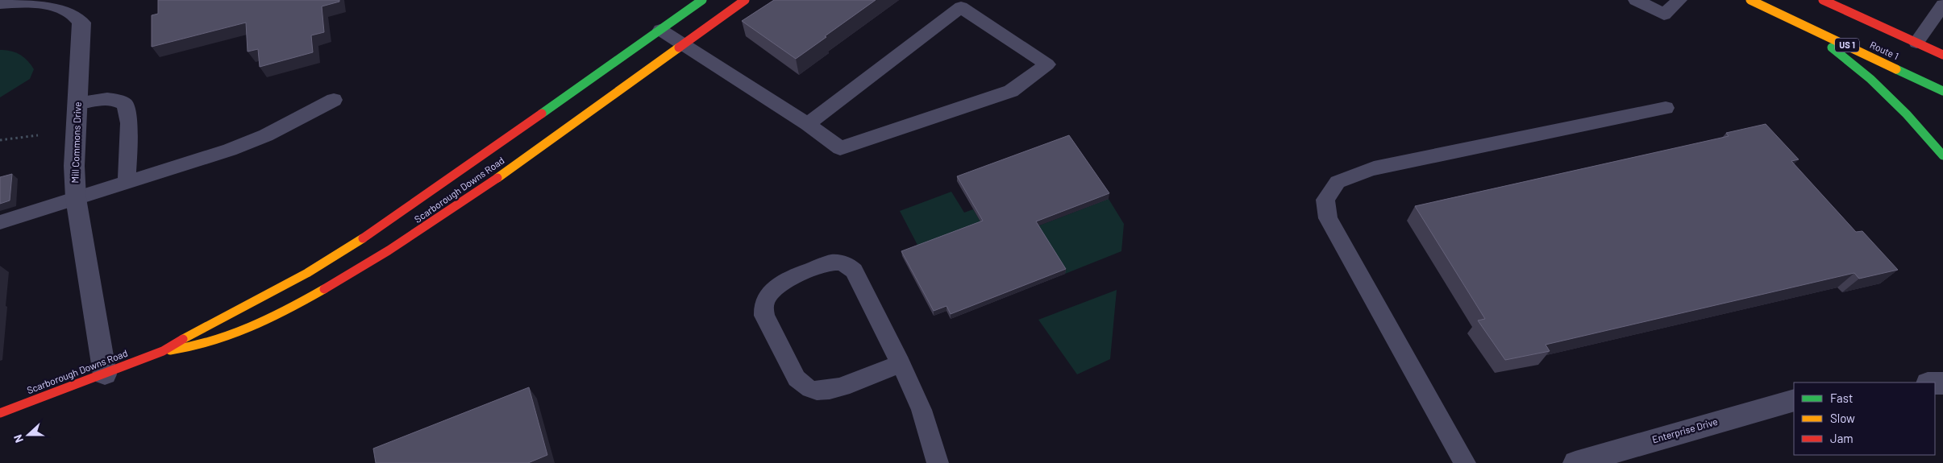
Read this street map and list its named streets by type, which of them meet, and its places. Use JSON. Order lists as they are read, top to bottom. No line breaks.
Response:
{"streets":{"street":["US 1","Route 1","Mill Commons Drive","Scarborough Downs Road","Enterprise Drive"]},"crossings":[["Mill Commons Drive","Scarborough Downs Road"]],"legend":["Fast","Slow","Jam"],"north":"left"}
